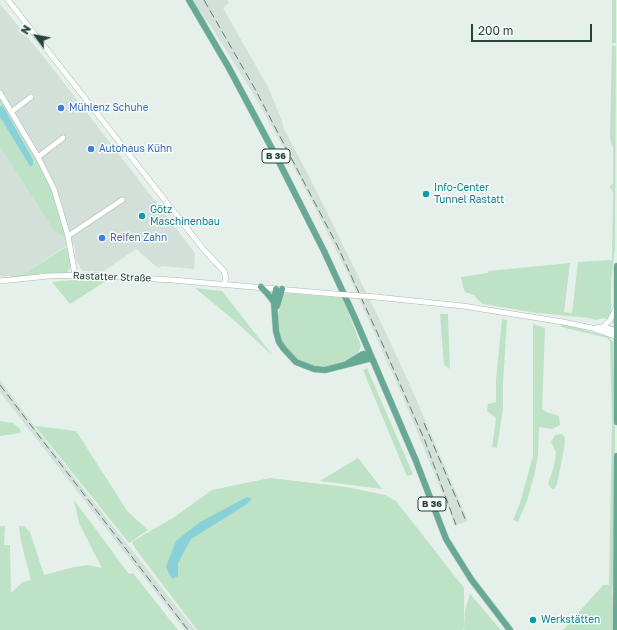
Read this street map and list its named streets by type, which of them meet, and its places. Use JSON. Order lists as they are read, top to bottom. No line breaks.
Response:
{"streets":{"main road":["B 36"],"street":["Rastatter Straße"]},"places":["Mühlenz Schuhe","Autohaus Kühn","Info-Center Tunnel Rastatt","Götz Maschinenbau","Reifen Zahn","Werkstätten"],"scale_bar":"200 m","north":"top left"}
